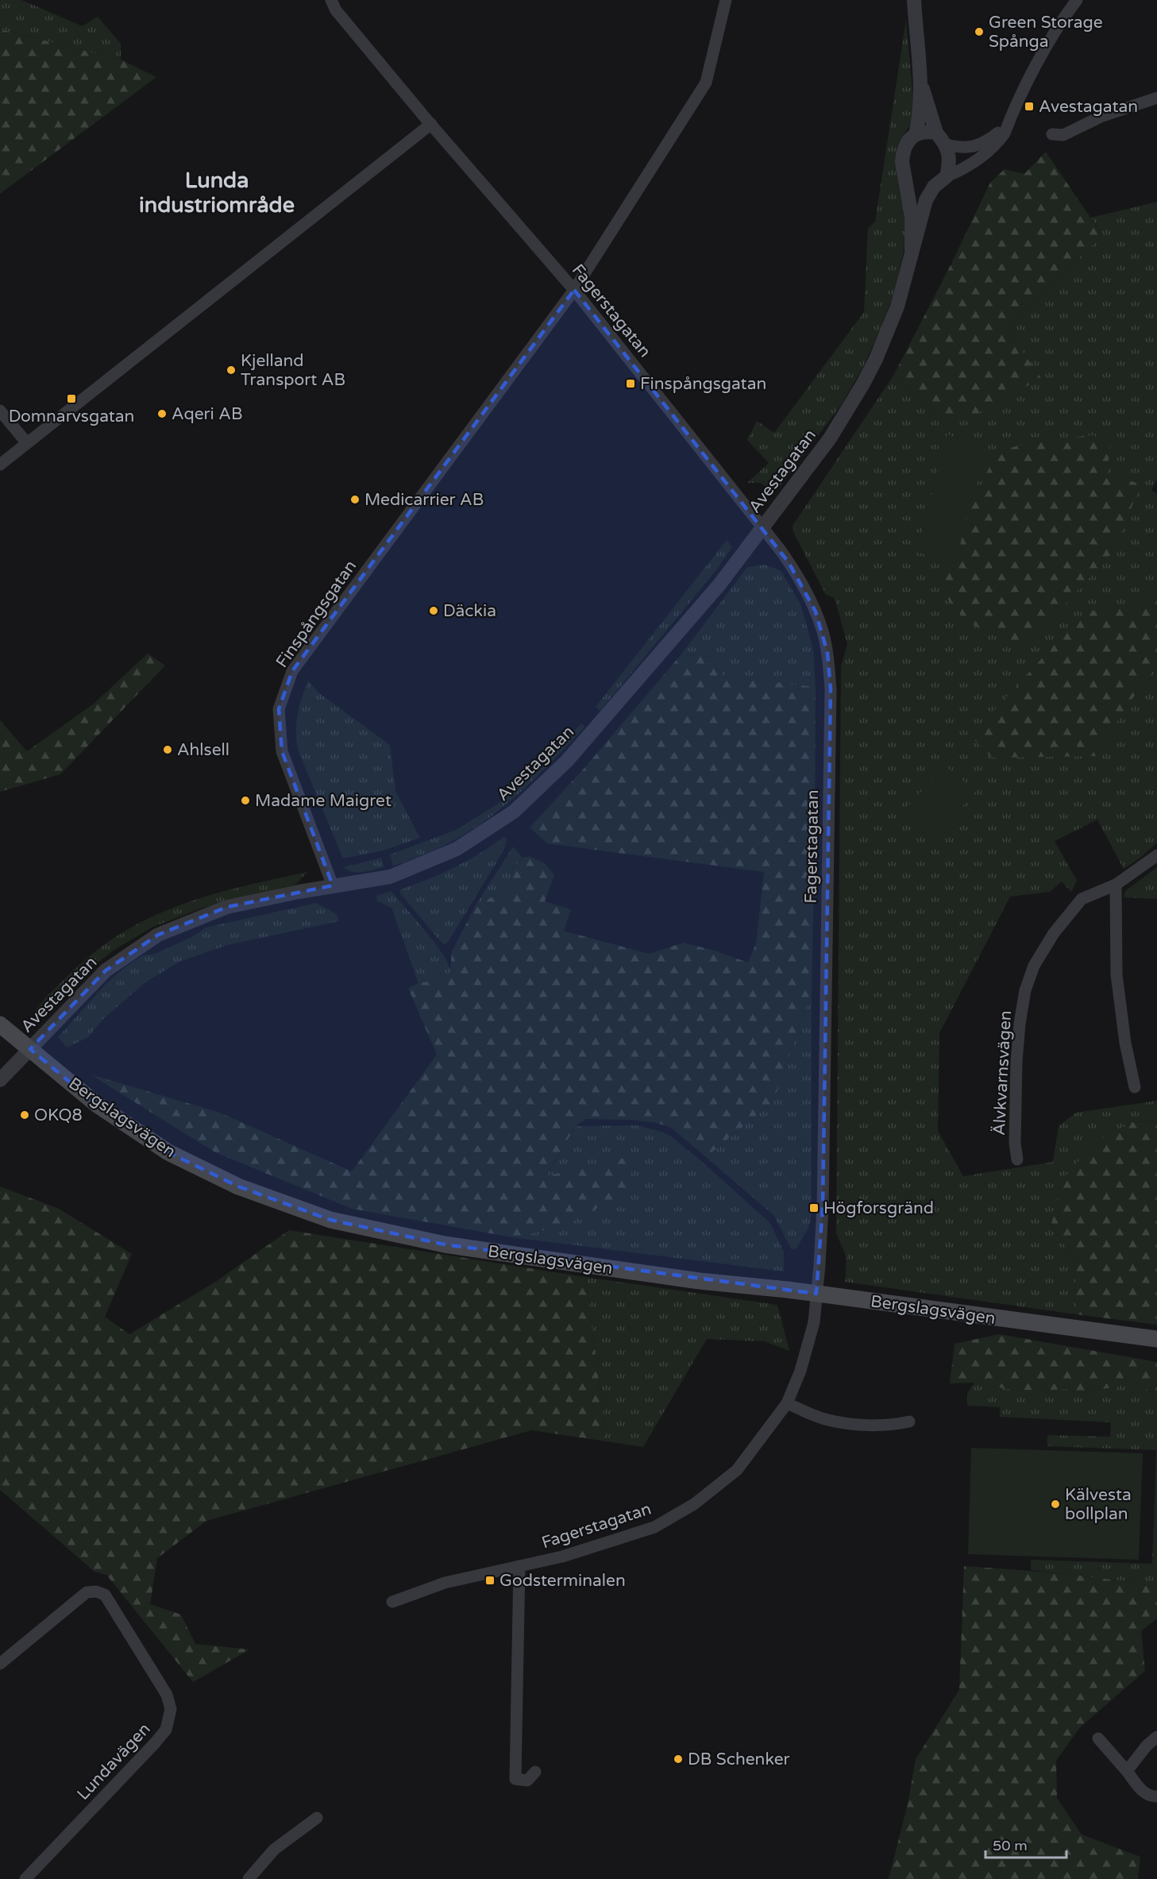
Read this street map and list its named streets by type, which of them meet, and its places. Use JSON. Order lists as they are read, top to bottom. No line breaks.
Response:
{"streets":{"main road":["Bergslagsvägen"],"street":["Fagerstagatan","Avestagatan","Finspångsgatan","Älvkvarnsvägen","Lundavägen"]},"crossings":[["Fagerstagatan","Avestagatan"],["Fagerstagatan","Finspångsgatan"],["Fagerstagatan","Bergslagsvägen"],["Avestagatan","Finspångsgatan"],["Avestagatan","Bergslagsvägen"]],"districts":["Lunda industriområde"],"places":{"other":["Green Storage Spånga","Kjelland Transport AB","Aqeri AB","Medicarrier AB","Däckia","Ahlsell","Madame Maigret","OKQ8","Kälvesta bollplan","DB Schenker"],"transit":["Avestagatan","Finspångsgatan","Domnarvsgatan","Högforsgränd","Godsterminalen"]},"scale_bar":"50 m"}
